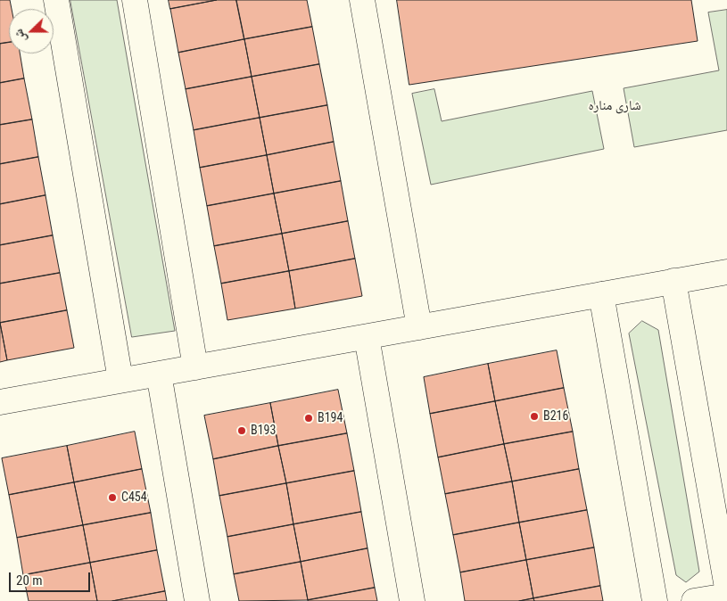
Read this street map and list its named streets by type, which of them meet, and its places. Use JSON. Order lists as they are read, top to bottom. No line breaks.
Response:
{"districts":["شاری منارە"],"places":["B216","B194","B193","C454"],"scale_bar":"20 m","north":"left"}
